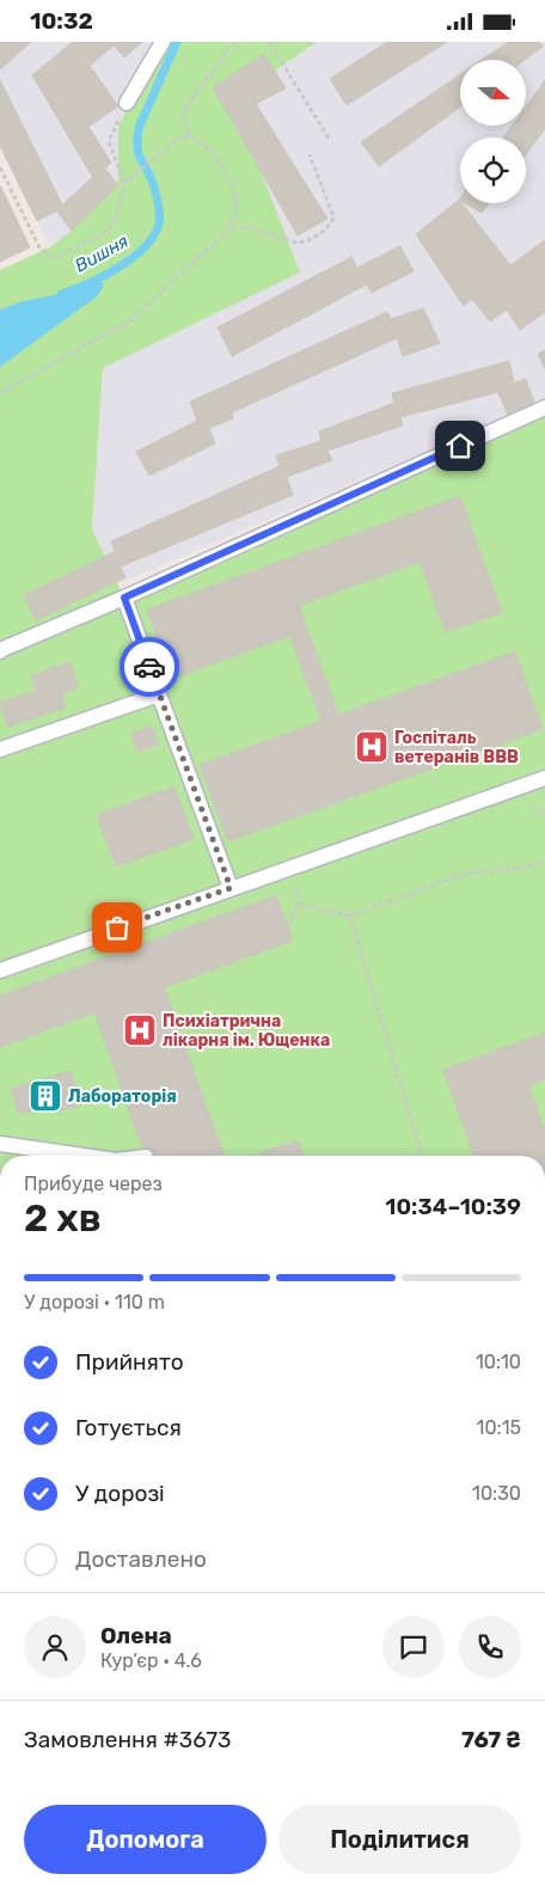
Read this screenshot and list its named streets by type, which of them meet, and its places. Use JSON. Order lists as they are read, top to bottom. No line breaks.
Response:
{"water":["Вишня"],"places":{"hospital":["Госпіталь ветеранів ВВВ","Психіатрична лікарня ім. Ющенка"],"building":["Лабораторія"]},"north":"right","page":{"status":"10:32","heading":["2 хв","Прибуде через","10:34–10:39"],"panel":["Олена","Кур’єр · 4.6","Замовлення #3673","767 ₴"],"bar":"У дорозі · 110 m","list":[["Прийнято","10:10"],["Готується","10:15"],["У дорозі","10:30"],"Доставлено"],"buttons":["Допомога","Поділитися"]}}
